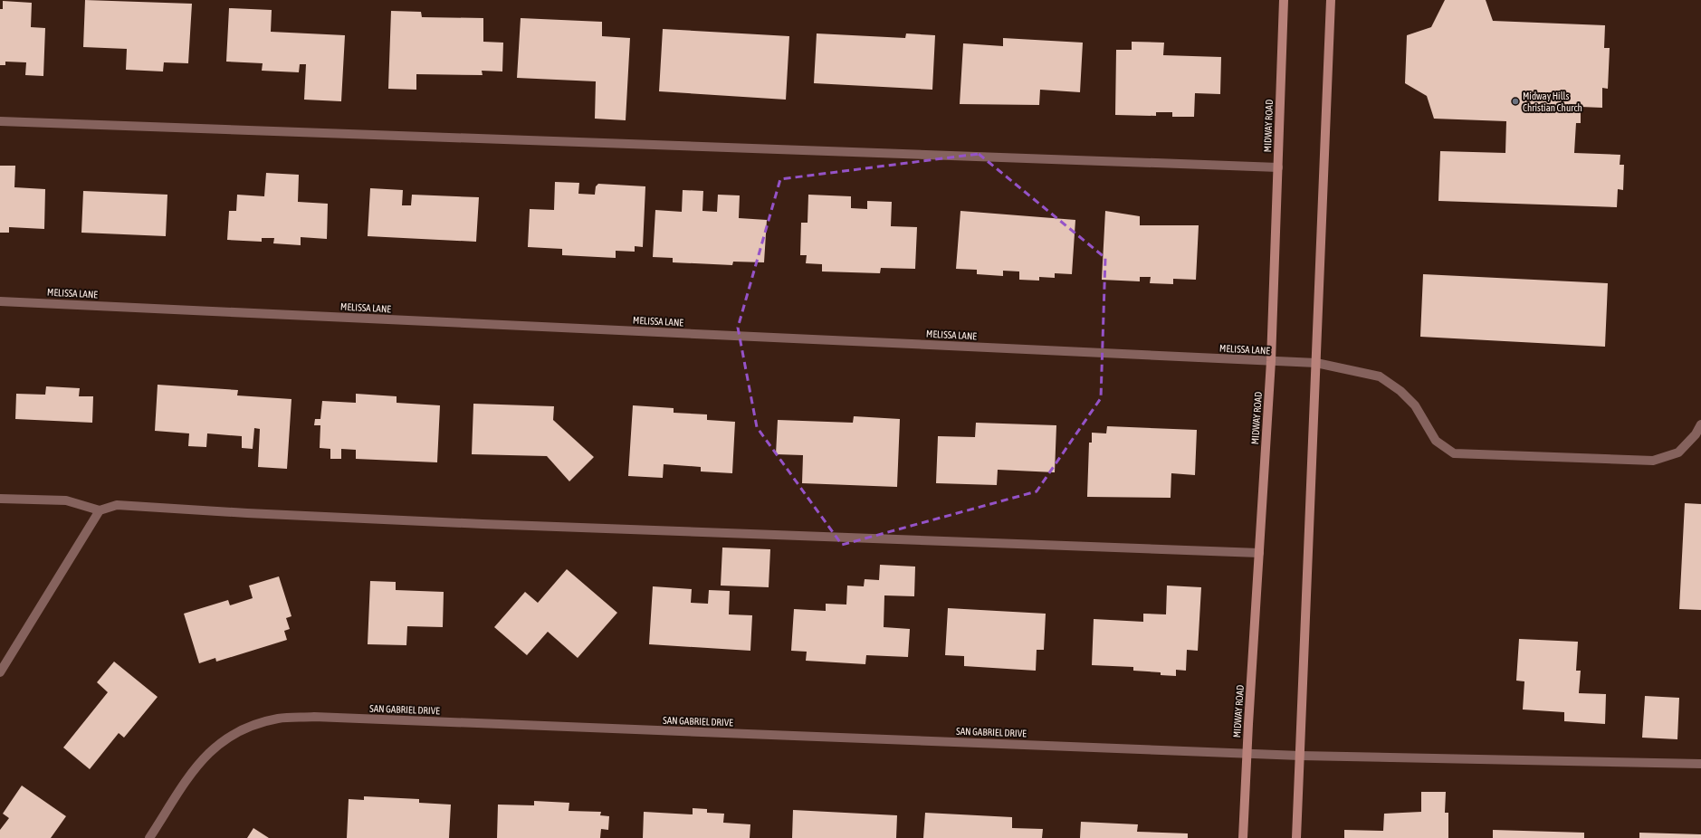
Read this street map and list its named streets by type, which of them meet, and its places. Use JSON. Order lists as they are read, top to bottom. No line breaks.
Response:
{"streets":{"main road":["MIDWAY ROAD"],"street":["MELISSA LANE","SAN GABRIEL DRIVE"]},"crossings":[["MIDWAY ROAD","MELISSA LANE"],["MIDWAY ROAD","SAN GABRIEL DRIVE"]],"places":["Midway Hills Christian Church"]}
